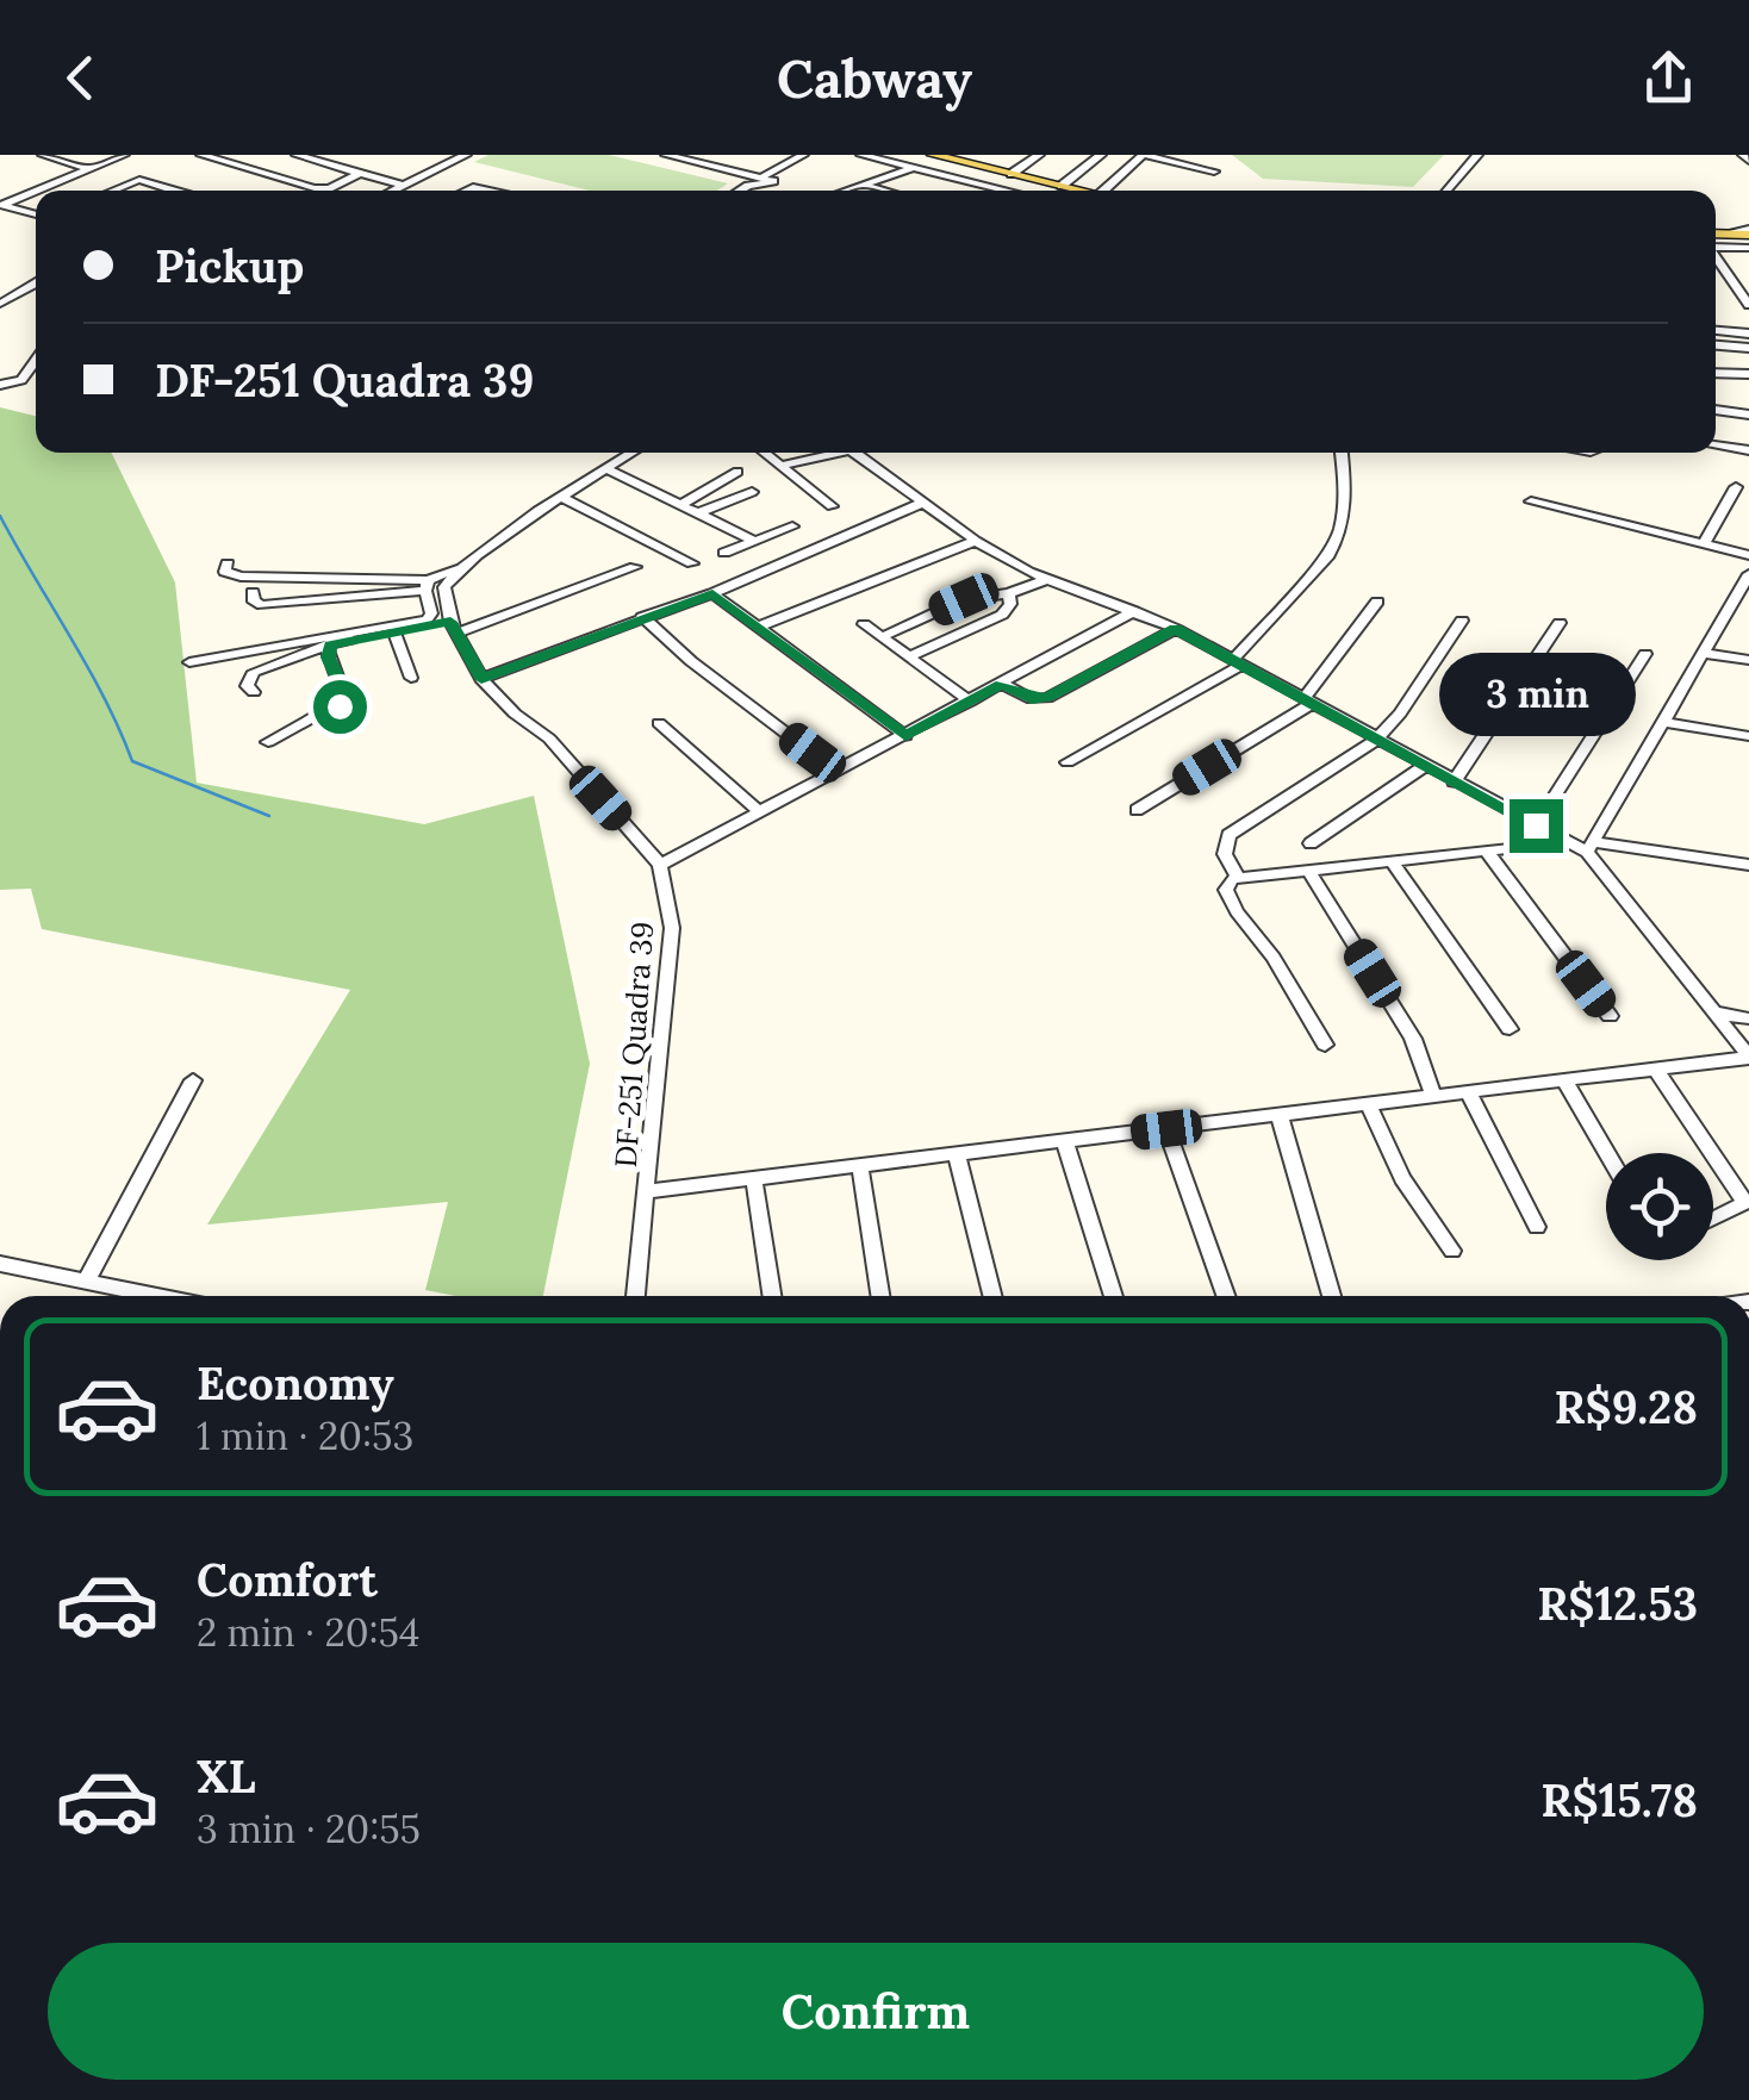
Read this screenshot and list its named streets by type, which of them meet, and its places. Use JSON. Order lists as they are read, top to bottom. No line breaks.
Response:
{"streets":{"street":["DF-251 Quadra 39"]},"page":{"header":"Cabway","banner":["Pickup","DF-251 Quadra 39"],"bubble":"3 min","list":[{"name":"Economy","note":"1 min · 20:53","value":"R$9.28"},{"name":"Comfort","note":"2 min · 20:54","value":"R$12.53"},{"name":"XL","note":"3 min · 20:55","value":"R$15.78"}],"buttons":"Confirm"}}
